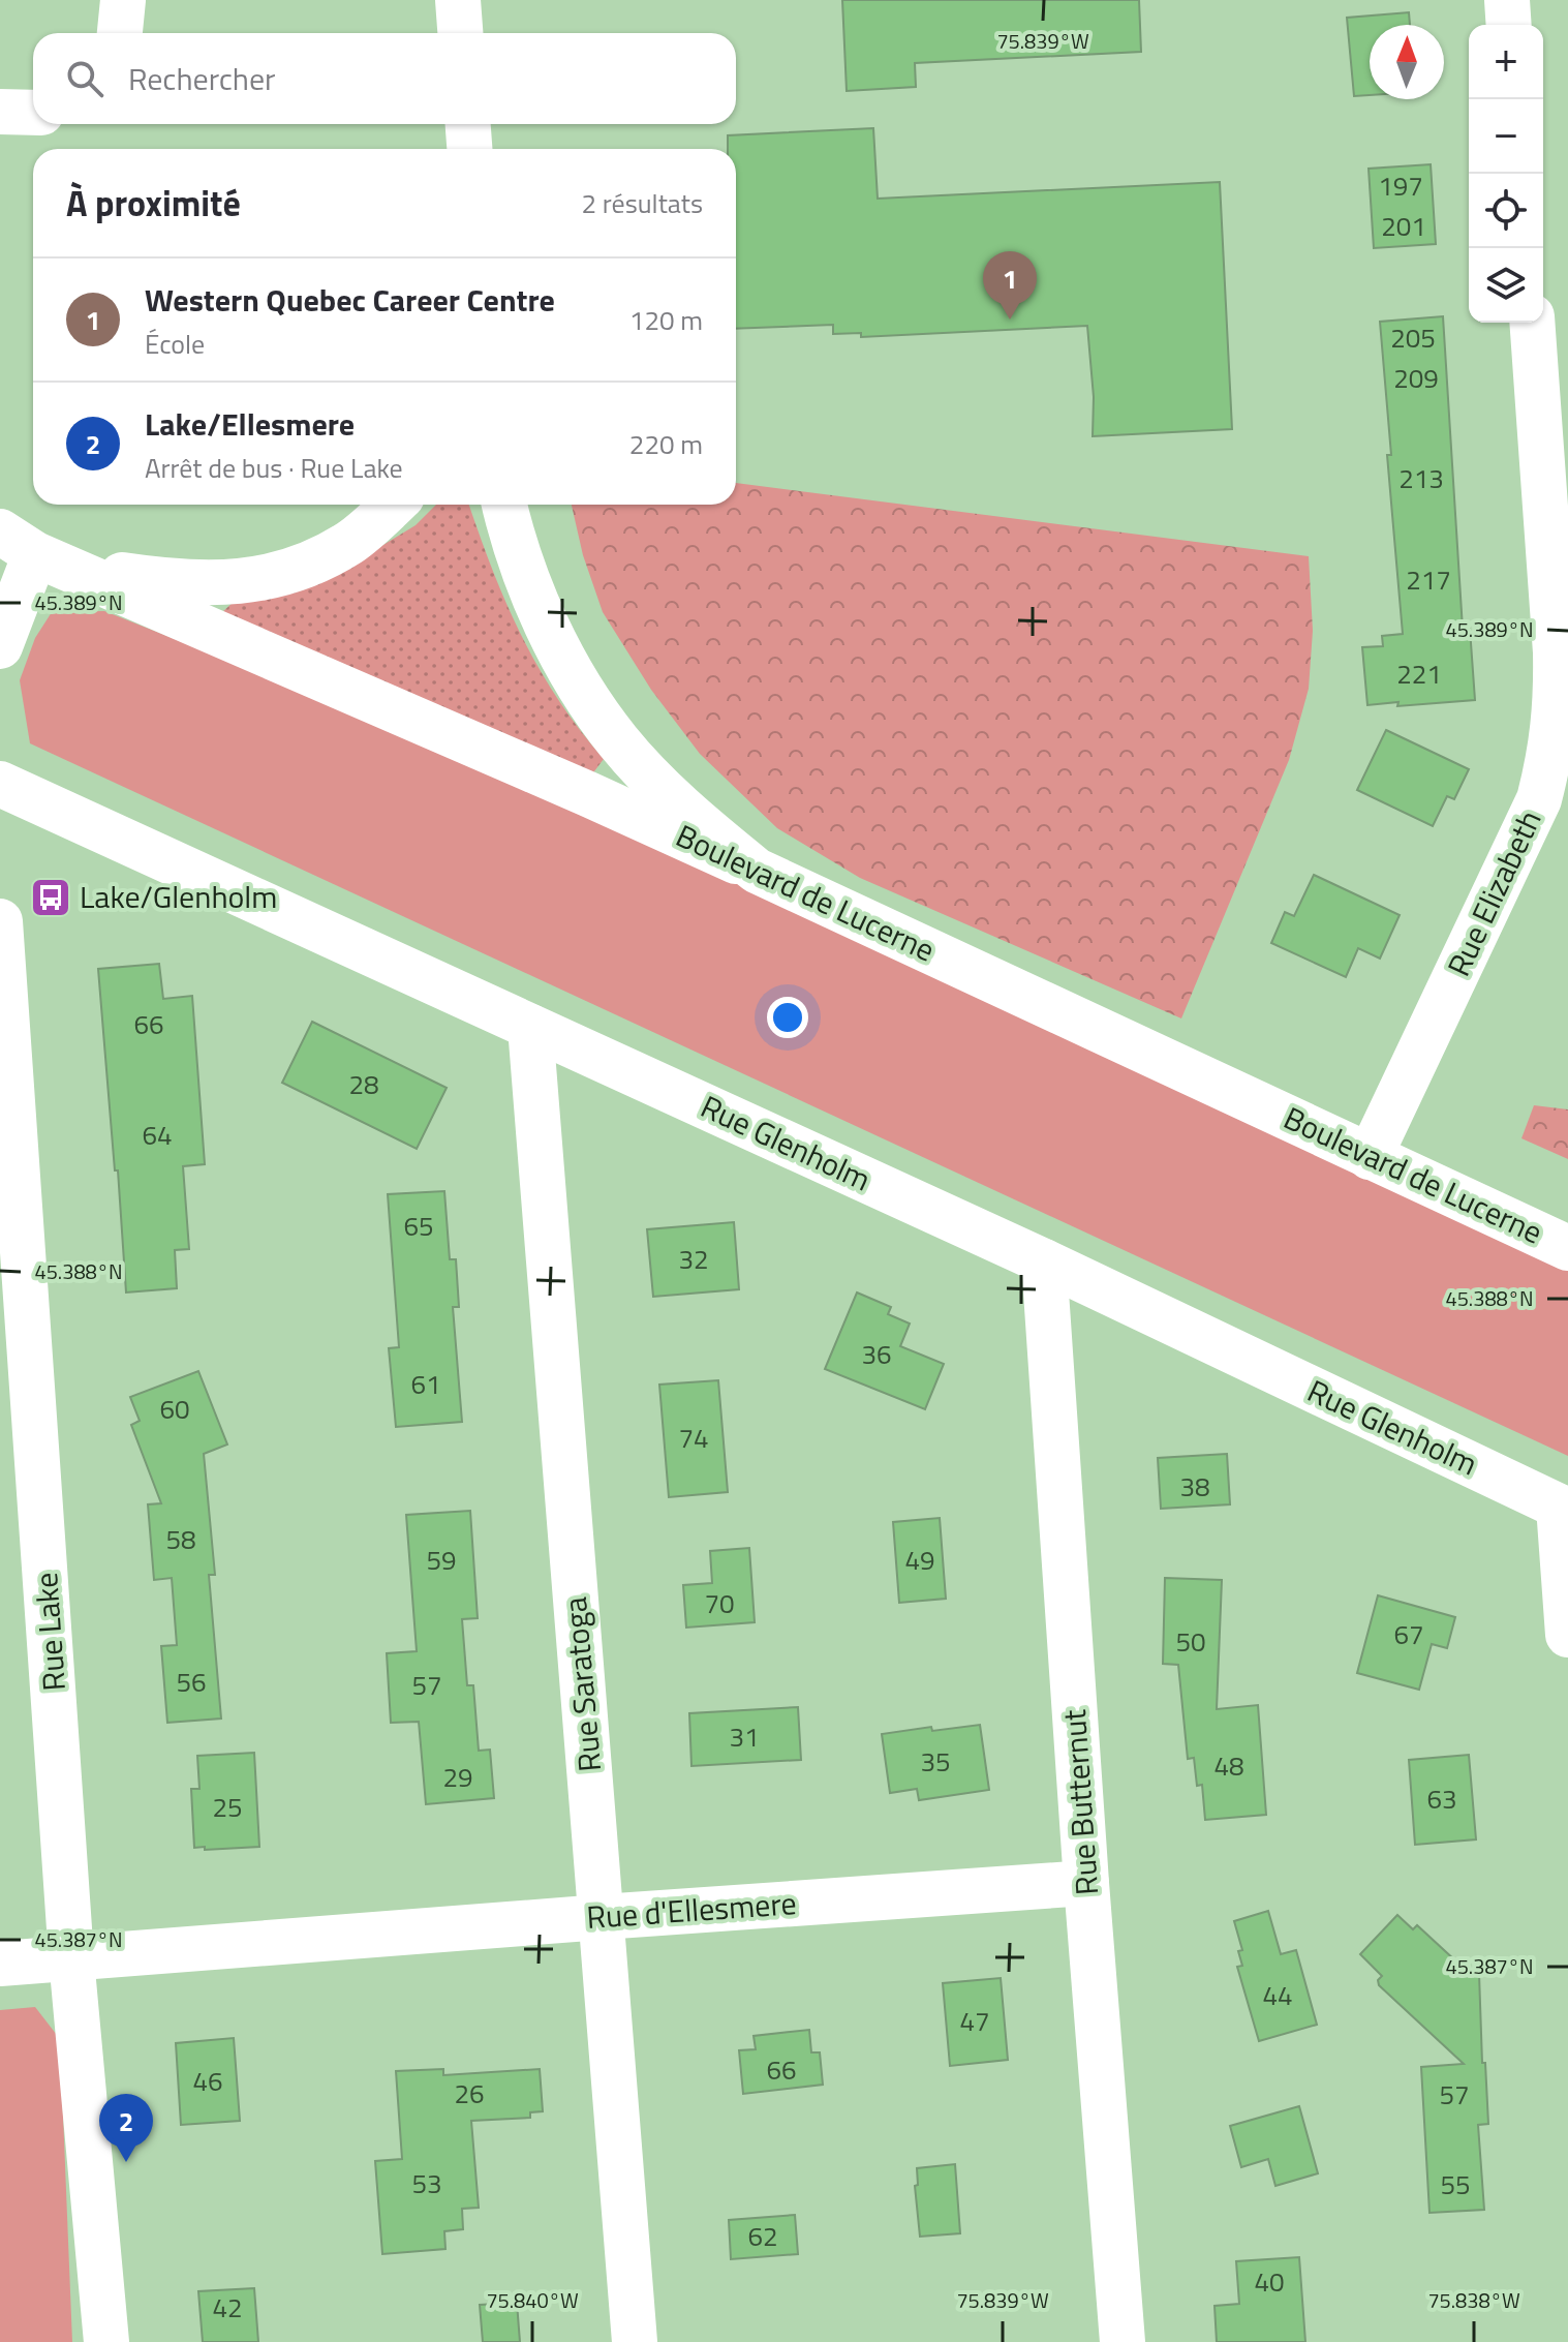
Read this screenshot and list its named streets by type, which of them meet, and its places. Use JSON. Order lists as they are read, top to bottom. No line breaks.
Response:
{"streets":{"street":["Boulevard de Lucerne","Rue Elizabeth","Rue Glenholm","Rue Lake","Rue Saratoga","Rue Butternut","Rue d'Ellesmere"]},"crossings":[["Boulevard de Lucerne","Rue Elizabeth"],["Rue Glenholm","Rue Saratoga"],["Rue Glenholm","Rue Butternut"],["Rue Lake","Rue d'Ellesmere"],["Rue Saratoga","Rue d'Ellesmere"],["Rue Butternut","Rue d'Ellesmere"]],"places":{"bus stop":["Lake/Glenholm"]},"house_numbers":["197","201","205","209","213","217","221","66","28","64","65","32","36","61","60","74","38","58","59","49","70","67","50","56","57","31","35","48","29","63","25","44","47","66","46","26","57","53","55","62","40","42"],"north":"top","page":{"map_buttons":["+","−"],"search":"Rechercher","heading":["À proximité","2 résultats"],"pins":["1","2"],"list":[{"mark":"1","name":"Western Quebec Career Centre","note":"École","value":"120 m"},{"mark":"2","name":"Lake/Ellesmere","note":"Arrêt de bus · Rue Lake","value":"220 m"}]},"coordinates":["75.839°W","45.389°N","45.388°N","45.387°N","75.840°W","75.838°W"]}
